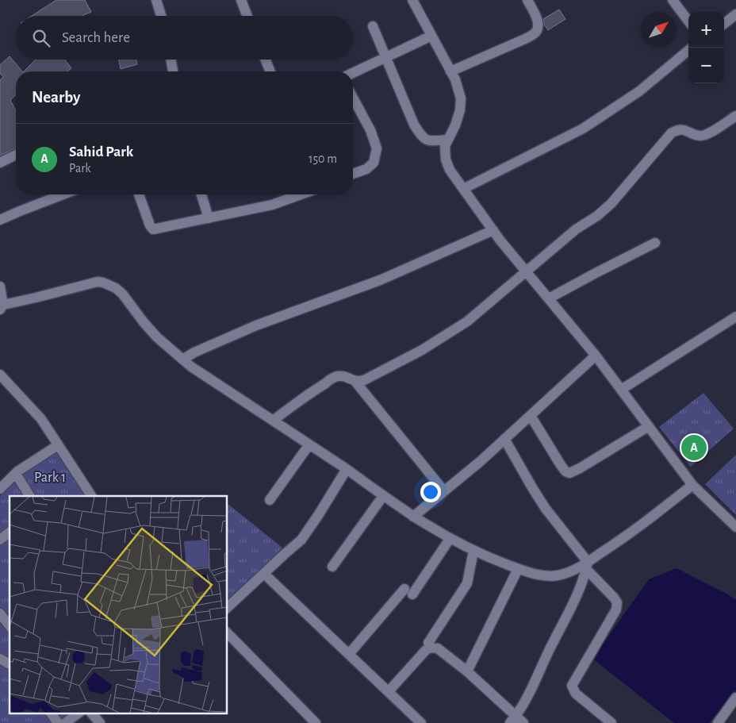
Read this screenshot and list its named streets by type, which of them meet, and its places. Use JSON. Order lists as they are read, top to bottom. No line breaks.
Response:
{"parks":["Park 1"],"north":"top right","page":{"map_buttons":["+","−"],"search":"Search here","heading":"Nearby","list":[{"mark":"A","name":"Sahid Park","note":"Park","value":"150 m"}],"pins":"A"}}
